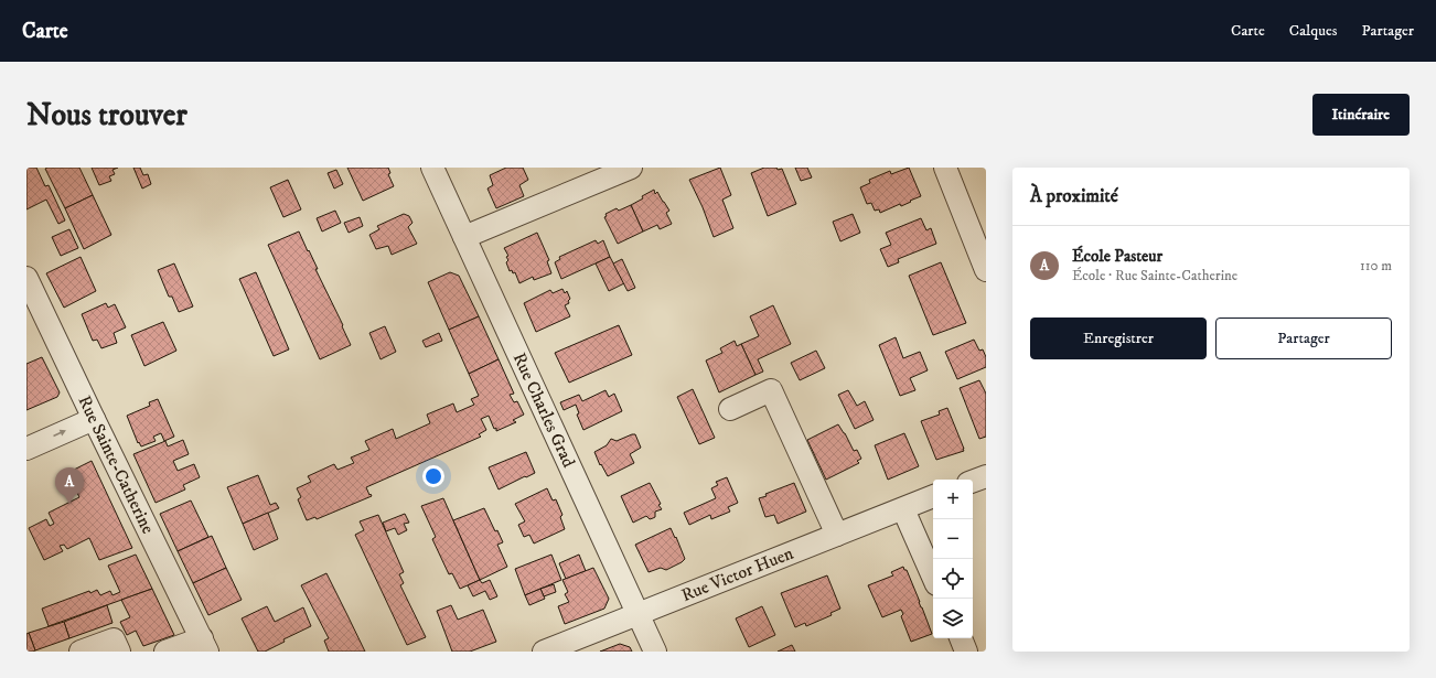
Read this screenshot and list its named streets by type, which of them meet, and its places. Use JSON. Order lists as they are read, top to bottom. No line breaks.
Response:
{"streets":{"street":["Rue Charles Grad","Rue Sainte-Catherine","Rue Victor Huen"]},"crossings":[["Rue Charles Grad","Rue Victor Huen"]],"page":{"header":"Carte","nav":["Carte","Calques","Partager"],"buttons":["Itinéraire",["Enregistrer","Partager"]],"title":"Nous trouver","heading":"À proximité","list":[{"mark":"A","name":"École Pasteur","note":"École · Rue Sainte-Catherine","value":"110 m"}],"pins":"A","map_buttons":["+","−"]}}
